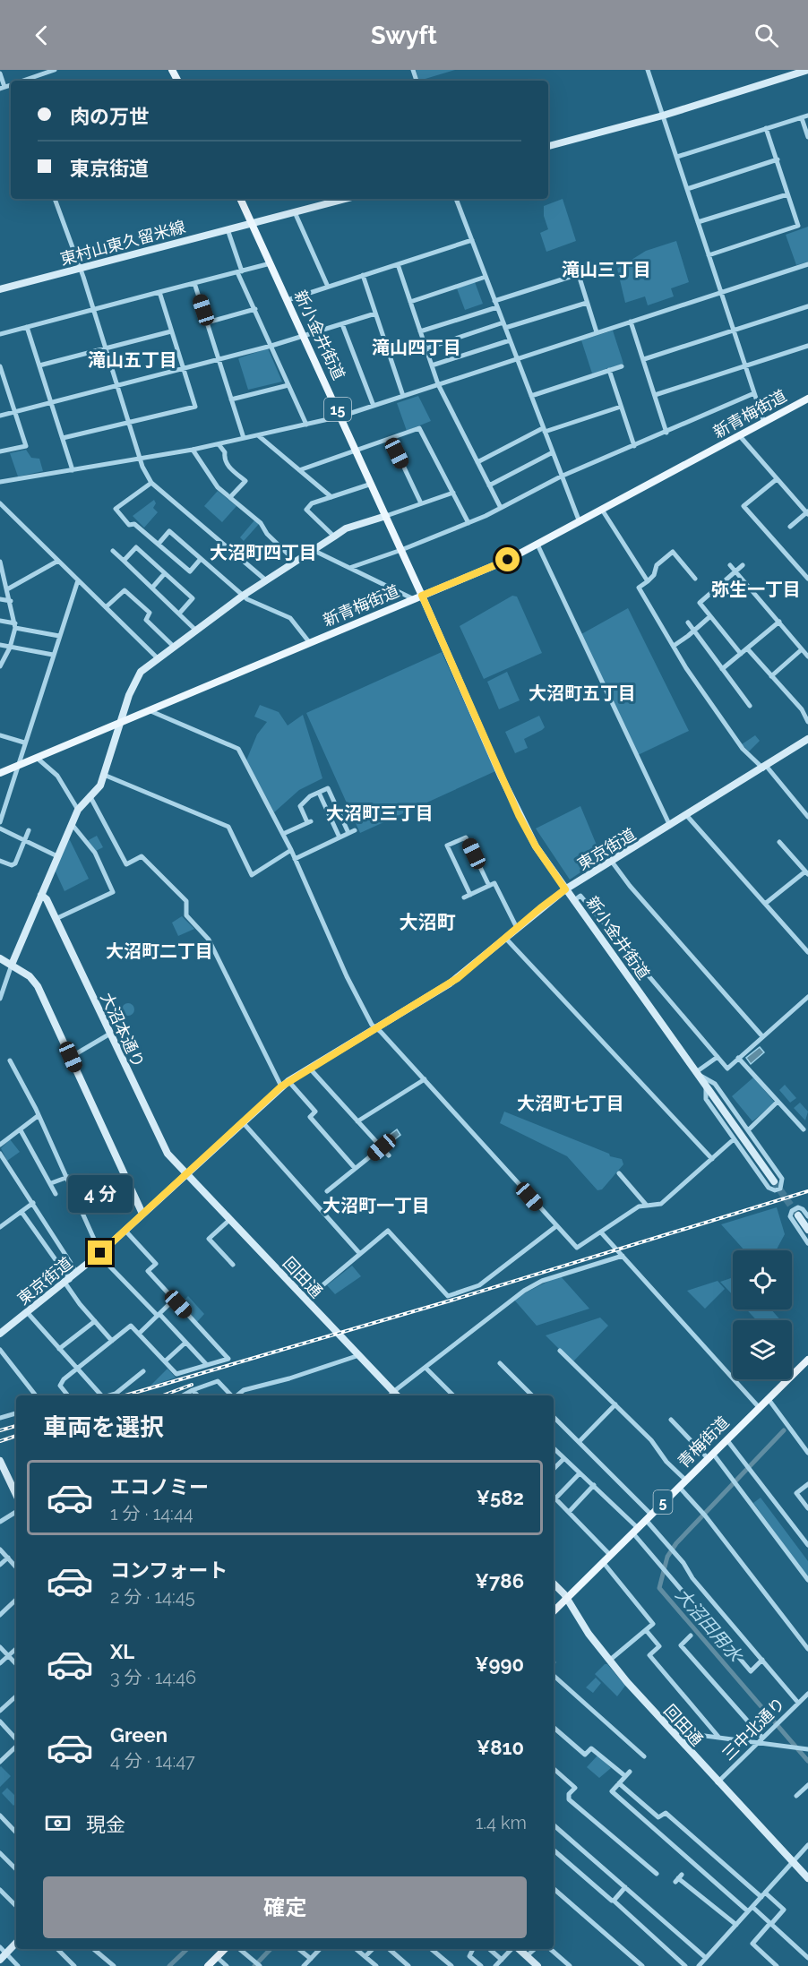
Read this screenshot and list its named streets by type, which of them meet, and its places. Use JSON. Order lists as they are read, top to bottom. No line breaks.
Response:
{"streets":{"main road":["新小金井街道","15","新青梅街道","青梅街道","5"],"street":["東村山東久留米線","東京街道","大沼本通り","回田通","三中北通り"]},"crossings":[["東村山東久留米線","新小金井街道"],["新小金井街道","新青梅街道"],["新小金井街道","東京街道"],["東京街道","大沼本通り"],["東京街道","回田通"],["大沼本通り","回田通"],["回田通","青梅街道"],["回田通","三中北通り"]],"districts":["滝山三丁目","滝山四丁目","滝山五丁目","大沼町四丁目","弥生一丁目","大沼町五丁目","大沼町三丁目","大沼町","大沼町二丁目","大沼町七丁目","大沼町一丁目"],"water":["大沼田用水"],"page":{"header":"Swyft","banner":["肉の万世","東京街道"],"bubble":"4 分","heading":"車両を選択","list":[{"name":"エコノミー","note":"1 分 · 14:44","value":"¥582"},{"name":"コンフォート","note":"2 分 · 14:45","value":"¥786"},{"name":"XL","note":"3 分 · 14:46","value":"¥990"},{"name":"Green","note":"4 分 · 14:47","value":"¥810"}],"pay":["現金","1.4 km"],"buttons":"確定"}}
